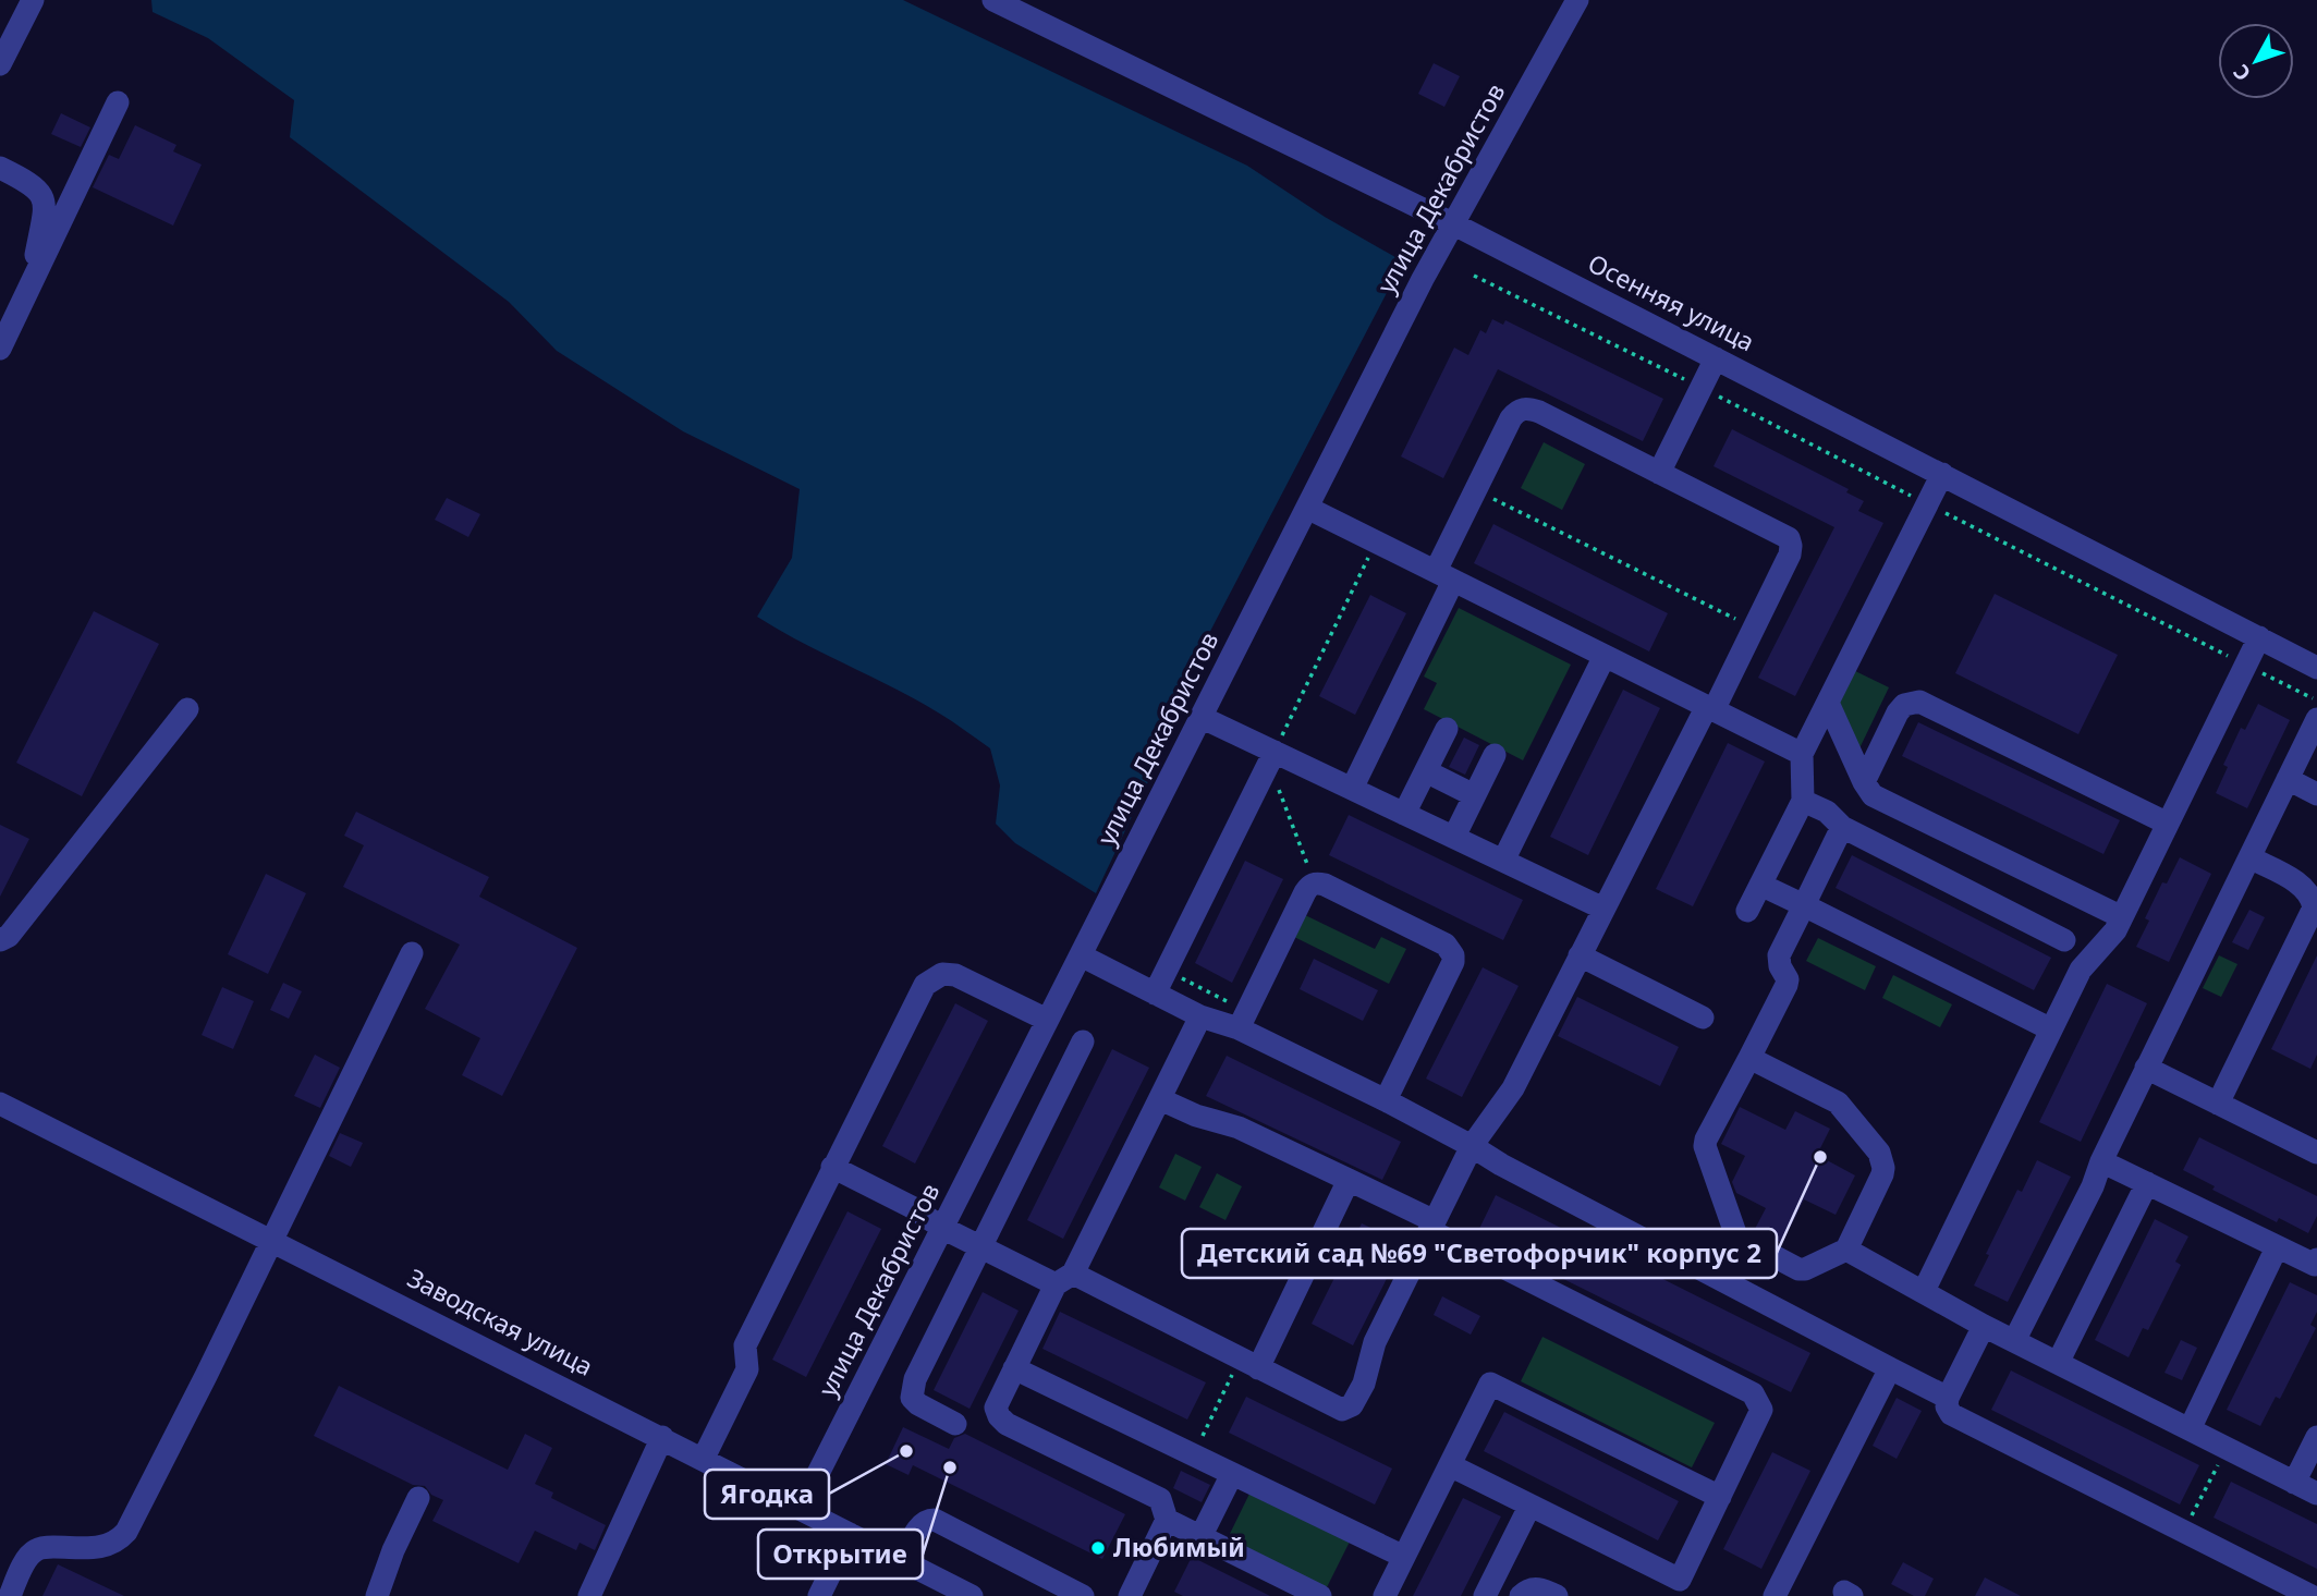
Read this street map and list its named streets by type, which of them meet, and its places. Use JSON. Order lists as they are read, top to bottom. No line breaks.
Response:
{"streets":{"street":["улица Декабристов","Осенняя улица","Заводская улица"]},"crossings":[["улица Декабристов","Осенняя улица"],["улица Декабристов","Заводская улица"]],"places":["Детский сад №69 \"Светофорчик\" корпус 2","Ягодка","Открытие","Любимый"],"north":"bottom left"}
